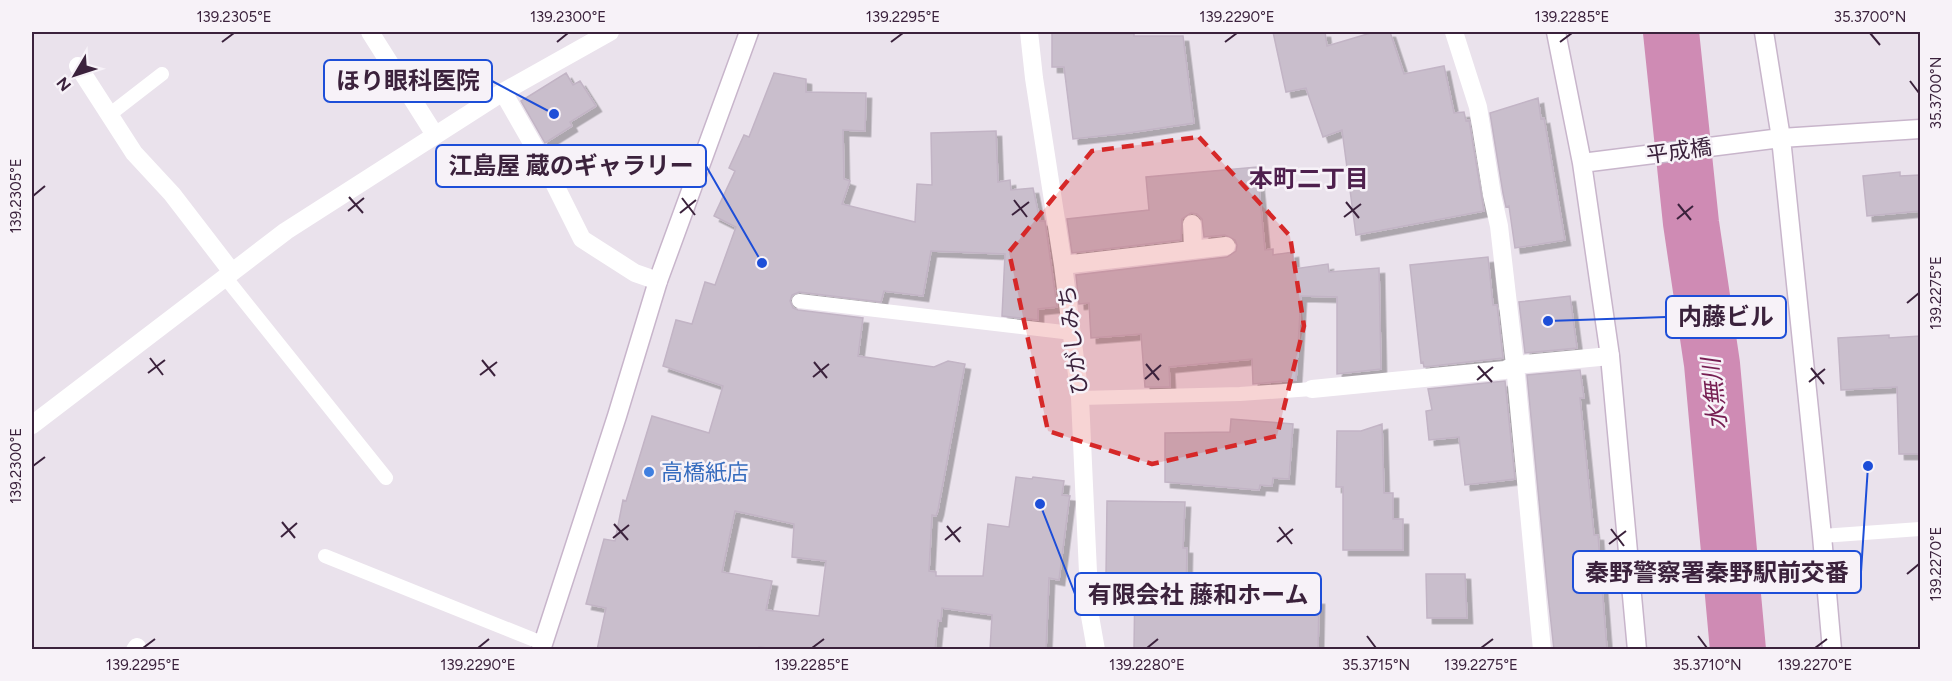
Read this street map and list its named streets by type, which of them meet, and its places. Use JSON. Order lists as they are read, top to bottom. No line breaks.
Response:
{"streets":{"street":["平成橋","ひがしみち"]},"districts":["本町二丁目"],"water":["水無川"],"places":["ほり眼科医院","江島屋 蔵のギャラリー","内藤ビル","秦野警察署秦野駅前交番","高橋紙店","有限会社 藤和ホーム"],"north":"bottom left","coordinates":["139.2305°E","139.2300°E","139.2295°E","139.2290°E","139.2285°E","35.3700°N","139.2275°E","139.2270°E","139.2280°E","35.3715°N","35.3710°N"]}
